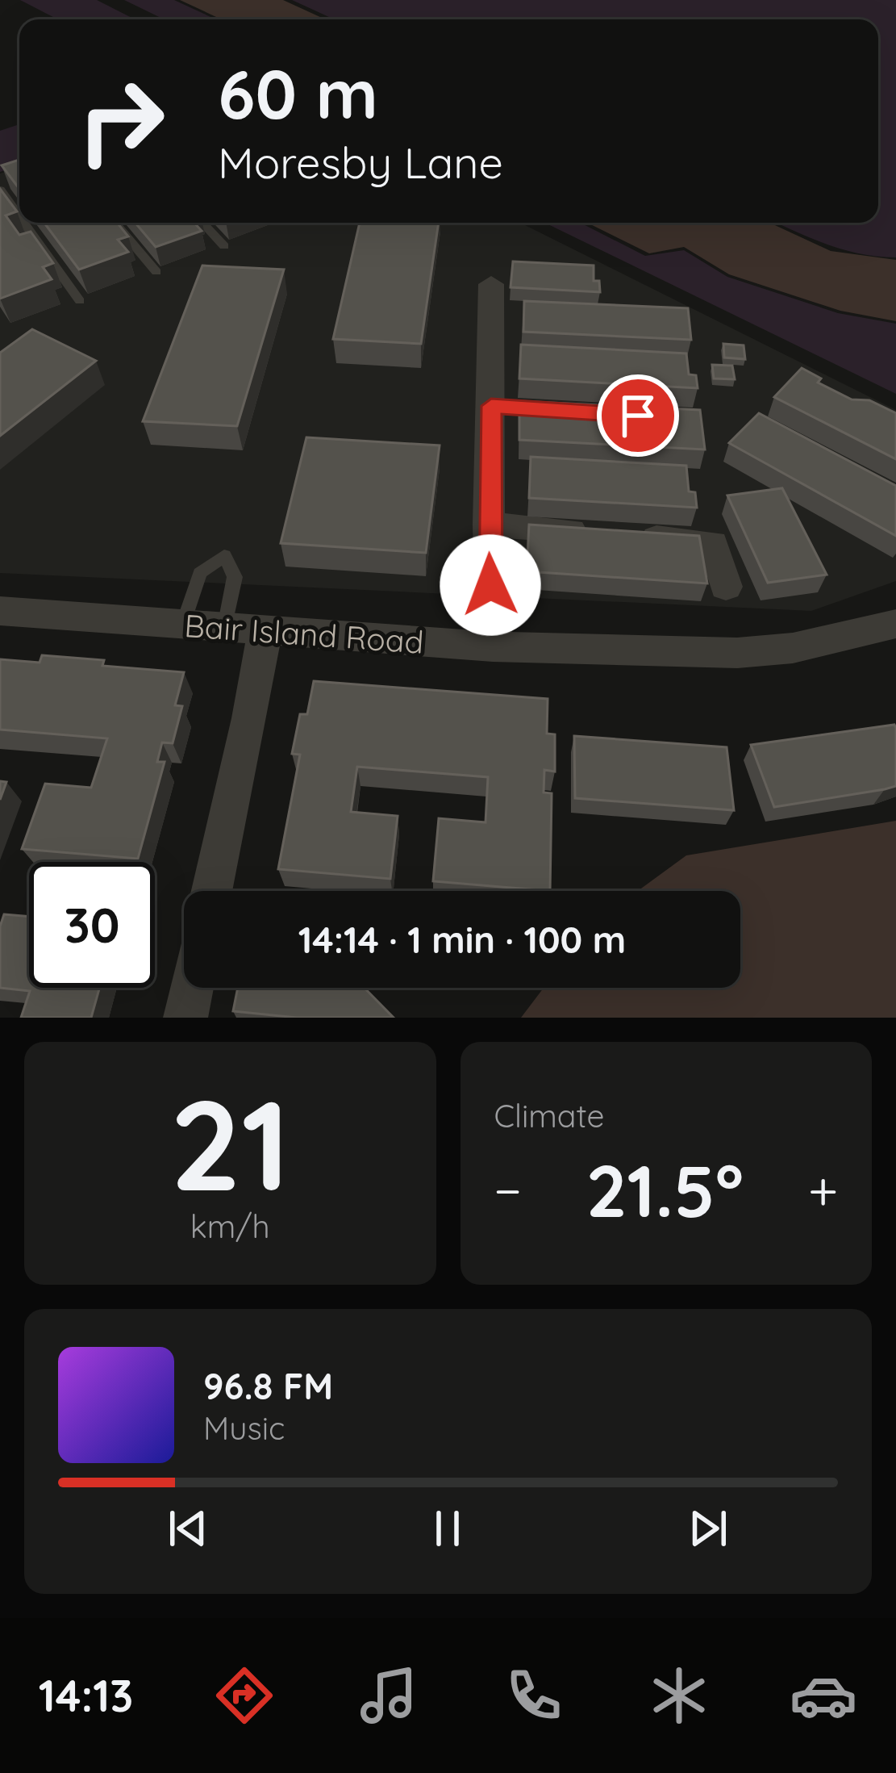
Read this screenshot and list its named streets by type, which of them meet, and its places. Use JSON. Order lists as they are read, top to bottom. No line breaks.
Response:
{"streets":{"street":["Bair Island Road"]},"page":{"turn":["60 m","Moresby Lane"],"limit":"30","trip":"14:14 · 1 min · 100 m","tile":[["21","km/h"],"Climate"],"heat":["−","21.5°","+"],"song":["96.8 FM","Music"],"tabs":"14:13"}}
